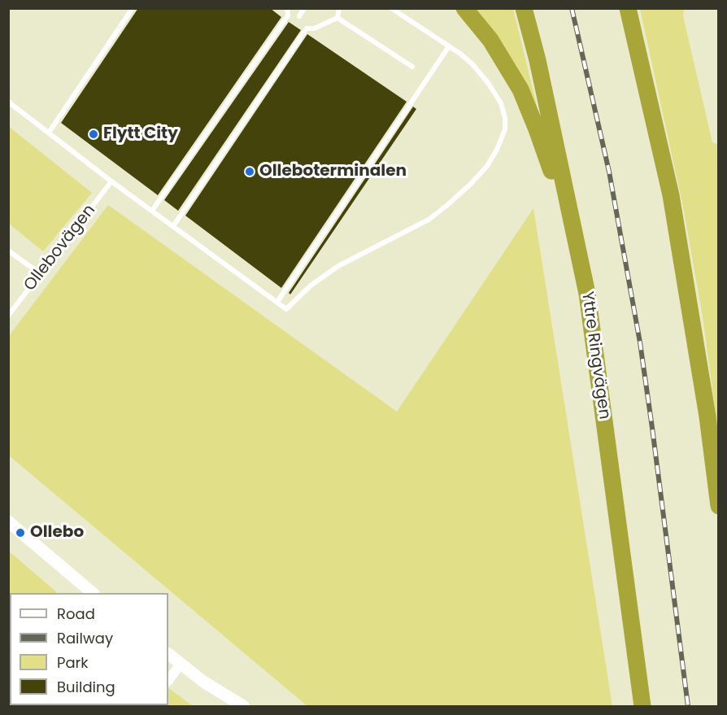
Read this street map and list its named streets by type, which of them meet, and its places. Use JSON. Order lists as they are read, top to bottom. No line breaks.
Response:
{"streets":{"highway":["Yttre Ringvägen"],"lane":["Ollebovägen"]},"places":["Flytt City","Olleboterminalen","Ollebo"],"legend":["Road","Railway","Park","Building"]}
